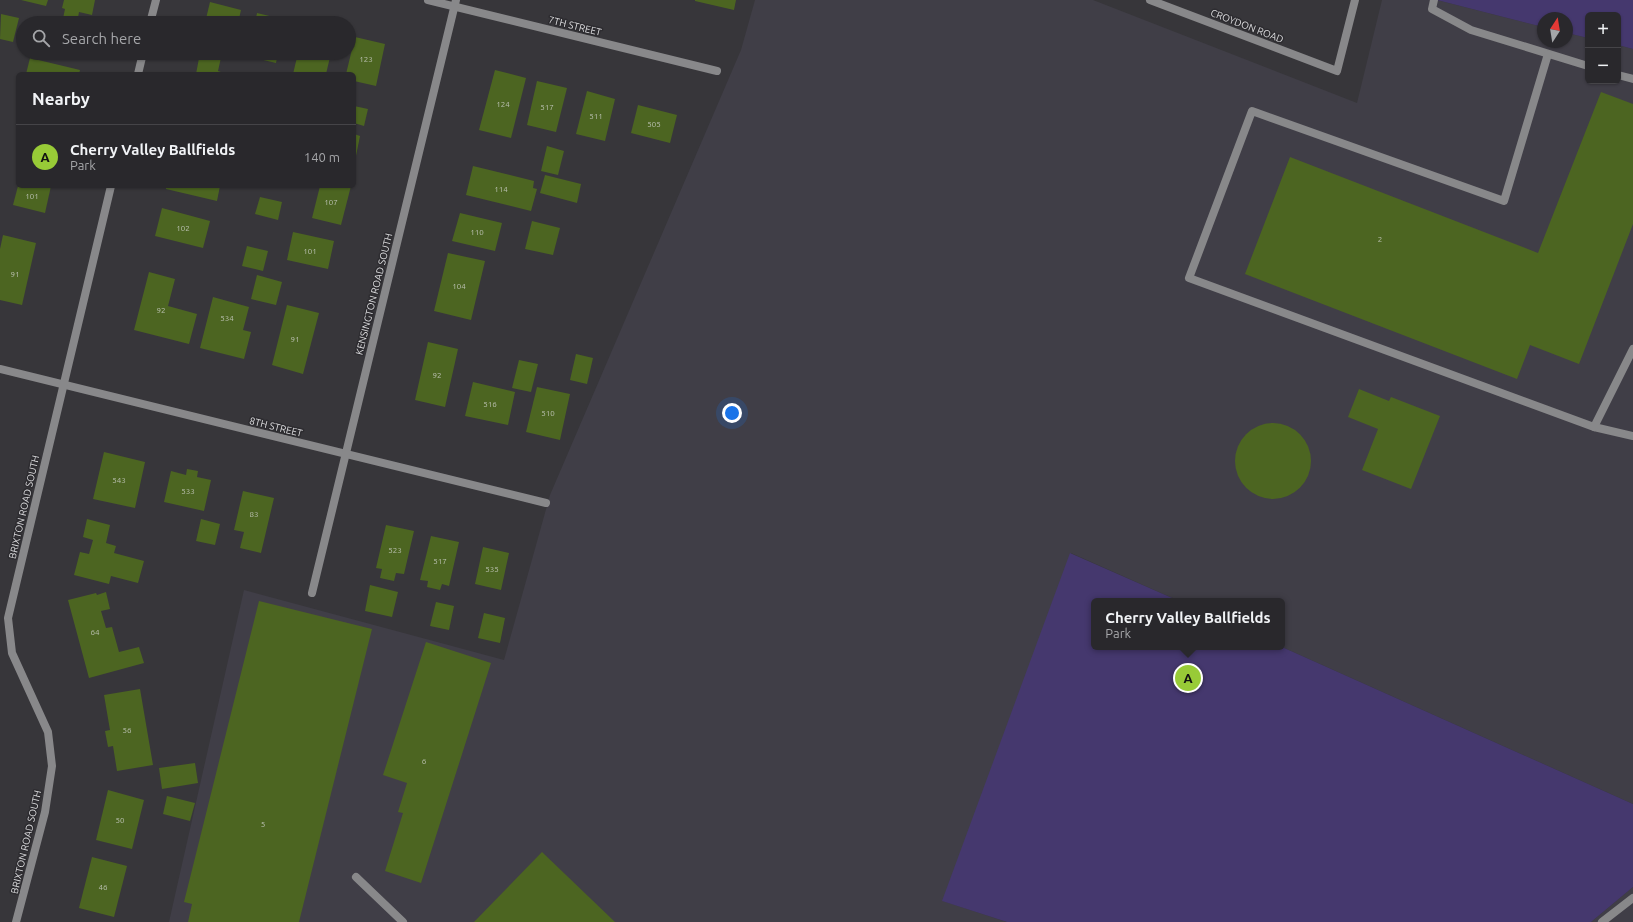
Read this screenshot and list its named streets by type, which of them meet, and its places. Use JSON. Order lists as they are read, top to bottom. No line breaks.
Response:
{"streets":{"street":["7TH STREET","CROYDON ROAD","KENSINGTON ROAD SOUTH","8TH STREET","BRIXTON ROAD SOUTH"]},"crossings":[["7TH STREET","KENSINGTON ROAD SOUTH"],["KENSINGTON ROAD SOUTH","8TH STREET"],["8TH STREET","BRIXTON ROAD SOUTH"]],"house_numbers":["123","124","517","511","505","114","101","107","102","110","2","101","91","104","92","534","91","92","516","510","543","533","83","523","517","535","64","56","6","50","5","46"],"north":"top","page":{"map_buttons":["+","−"],"search":"Search here","heading":"Nearby","list":[{"mark":"A","name":"Cherry Valley Ballfields","note":"Park","value":"140 m"}],"popup":["Cherry Valley Ballfields","Park"],"pins":"A"}}
